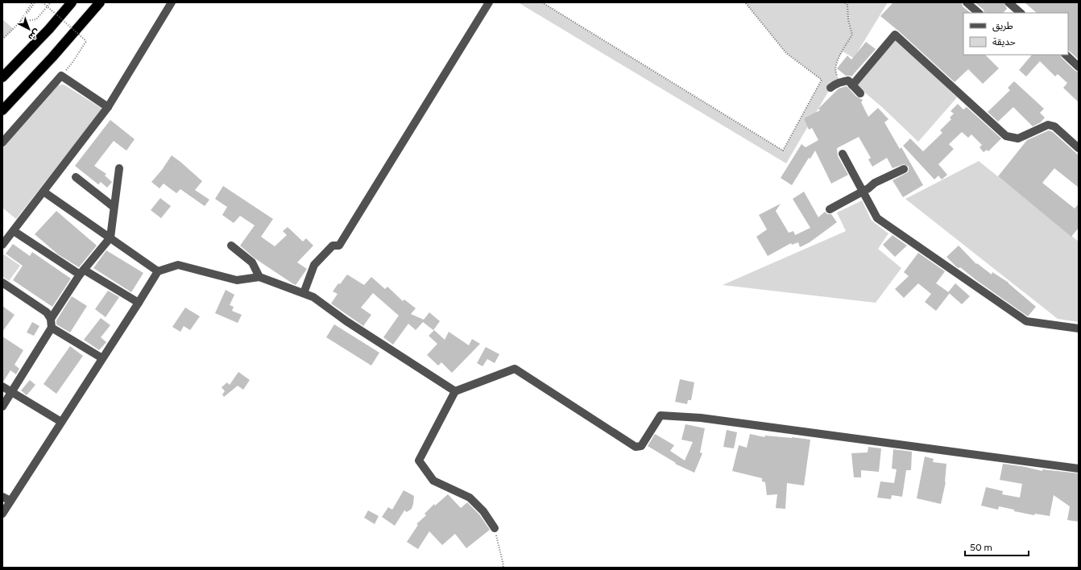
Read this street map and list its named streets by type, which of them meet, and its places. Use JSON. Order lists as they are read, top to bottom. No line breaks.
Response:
{"legend":["طريق","حديقة"],"scale_bar":"50 m","north":"bottom right"}
